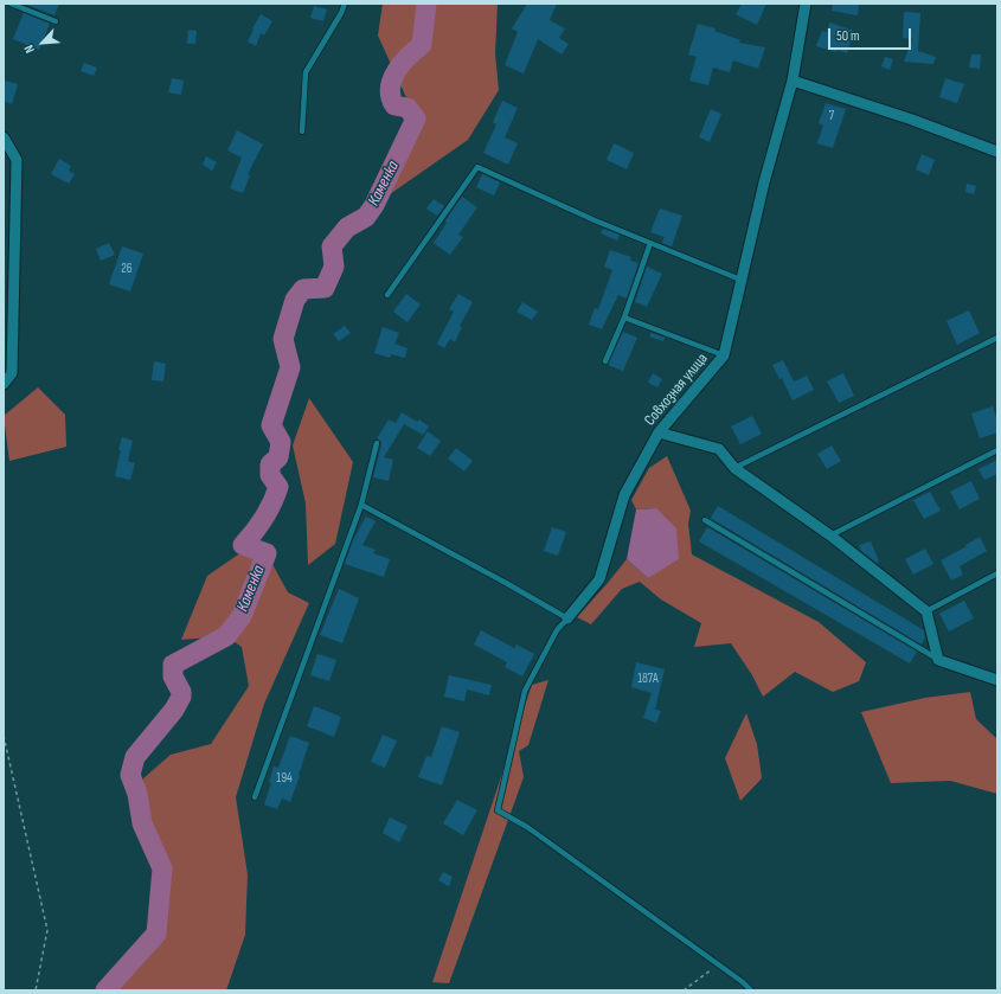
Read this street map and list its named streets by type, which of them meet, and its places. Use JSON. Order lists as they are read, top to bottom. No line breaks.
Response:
{"streets":{"street":["Совхозная улица"]},"water":["Каменка"],"house_numbers":["7","26","187А","194"],"scale_bar":"50 m","north":"bottom left"}
